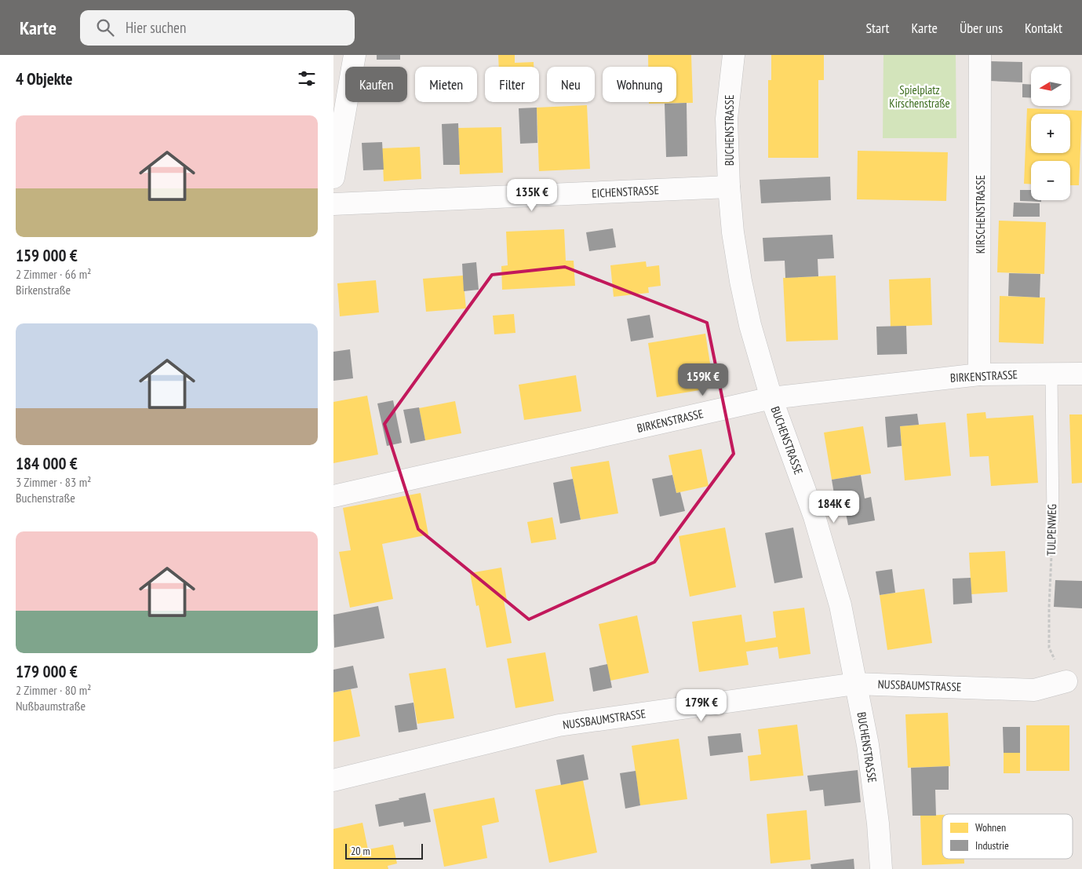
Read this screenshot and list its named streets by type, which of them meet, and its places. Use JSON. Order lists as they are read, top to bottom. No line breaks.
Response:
{"streets":{"street":["BUCHENSTRASSE","EICHENSTRASSE","KIRSCHENSTRASSE","BIRKENSTRASSE","NUSSBAUMSTRASSE"],"lane":["TULPENWEG"]},"crossings":[["BUCHENSTRASSE","EICHENSTRASSE"],["BUCHENSTRASSE","BIRKENSTRASSE"],["BUCHENSTRASSE","NUSSBAUMSTRASSE"],["KIRSCHENSTRASSE","BIRKENSTRASSE"],["BIRKENSTRASSE","TULPENWEG"],["TULPENWEG","NUSSBAUMSTRASSE"]],"parks":["Spielplatz Kirschenstraße"],"legend":["Wohnen","Industrie"],"scale_bar":"20 m","north":"left","page":{"header":"Karte","search":"Hier suchen","nav":["Start","Karte","Über uns","Kontakt"],"heading":"4 Objekte","map_buttons":["+","−"],"chip":["Kaufen","Mieten","Filter","Neu","Wohnung"],"list":[{"name":"159 000 €","note":"2 Zimmer · 66 m² · Birkenstraße"},{"name":"184 000 €","note":"3 Zimmer · 83 m² · Buchenstraße"},{"name":"179 000 €","note":"2 Zimmer · 80 m² · Nußbaumstraße"}],"price":["135K €","159K €","184K €","179K €"],"scale":"20 m"}}
